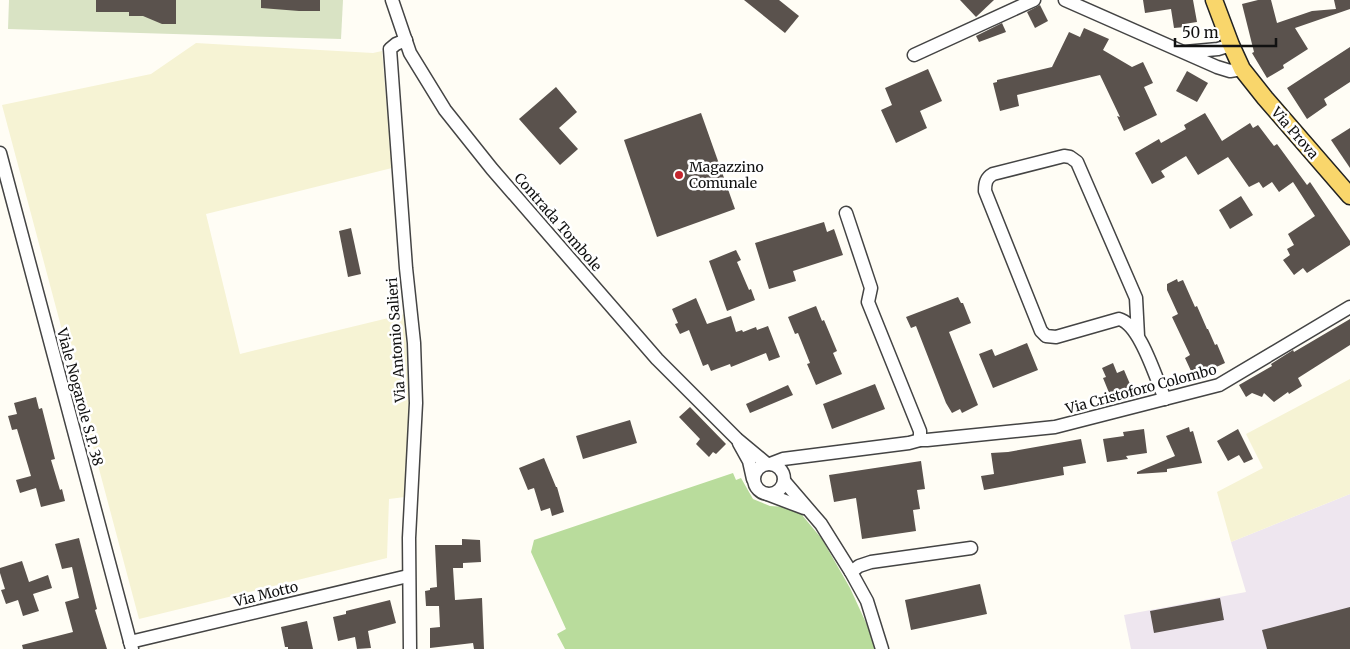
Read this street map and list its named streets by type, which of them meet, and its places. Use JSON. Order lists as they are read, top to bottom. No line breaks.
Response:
{"streets":{"main road":["Via Prova"],"street":["Contrada Tombole","Via Antonio Salieri","Via Cristoforo Colombo","Viale Nogarole S.P. 38","Via Motto"]},"crossings":[["Contrada Tombole","Via Antonio Salieri"],["Contrada Tombole","Via Cristoforo Colombo"],["Via Antonio Salieri","Via Motto"],["Viale Nogarole S.P. 38","Via Motto"]],"places":["Magazzino Comunale"],"scale_bar":"50 m"}
